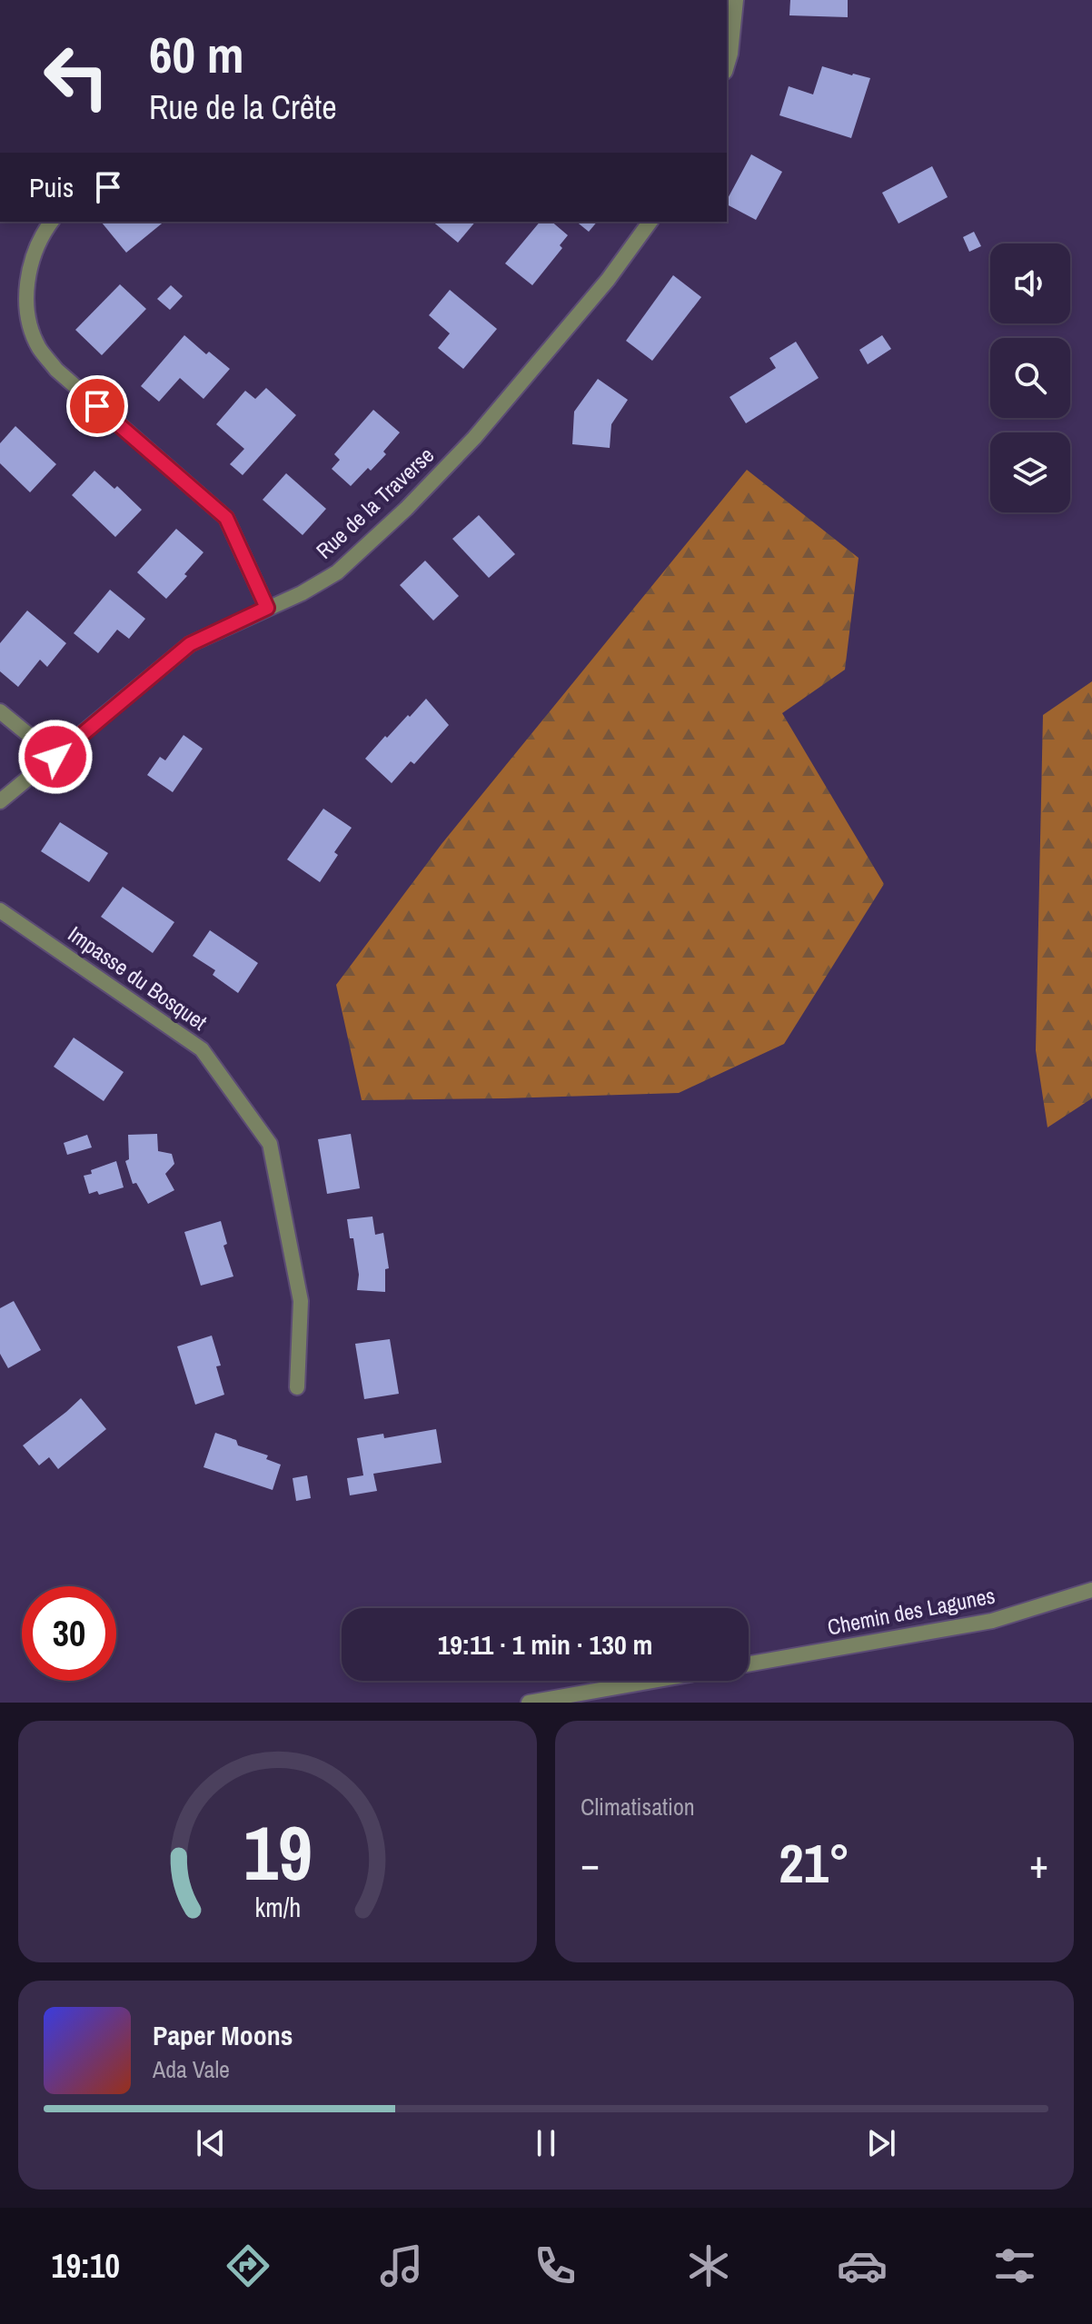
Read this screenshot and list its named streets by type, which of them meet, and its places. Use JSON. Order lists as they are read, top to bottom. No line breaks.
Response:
{"streets":{"street":["Rue de la Traverse","Impasse du Bosquet","Chemin des Lagunes"]},"page":{"turn":["60 m","Rue de la Crête"],"then":"Puis","limit":"30","trip":"19:11 · 1 min · 130 m","tile":"Climatisation","heat":["−","21°","+"],"song":["Paper Moons","Ada Vale"],"tabs":"19:10","gauge":["19","km/h"]}}
